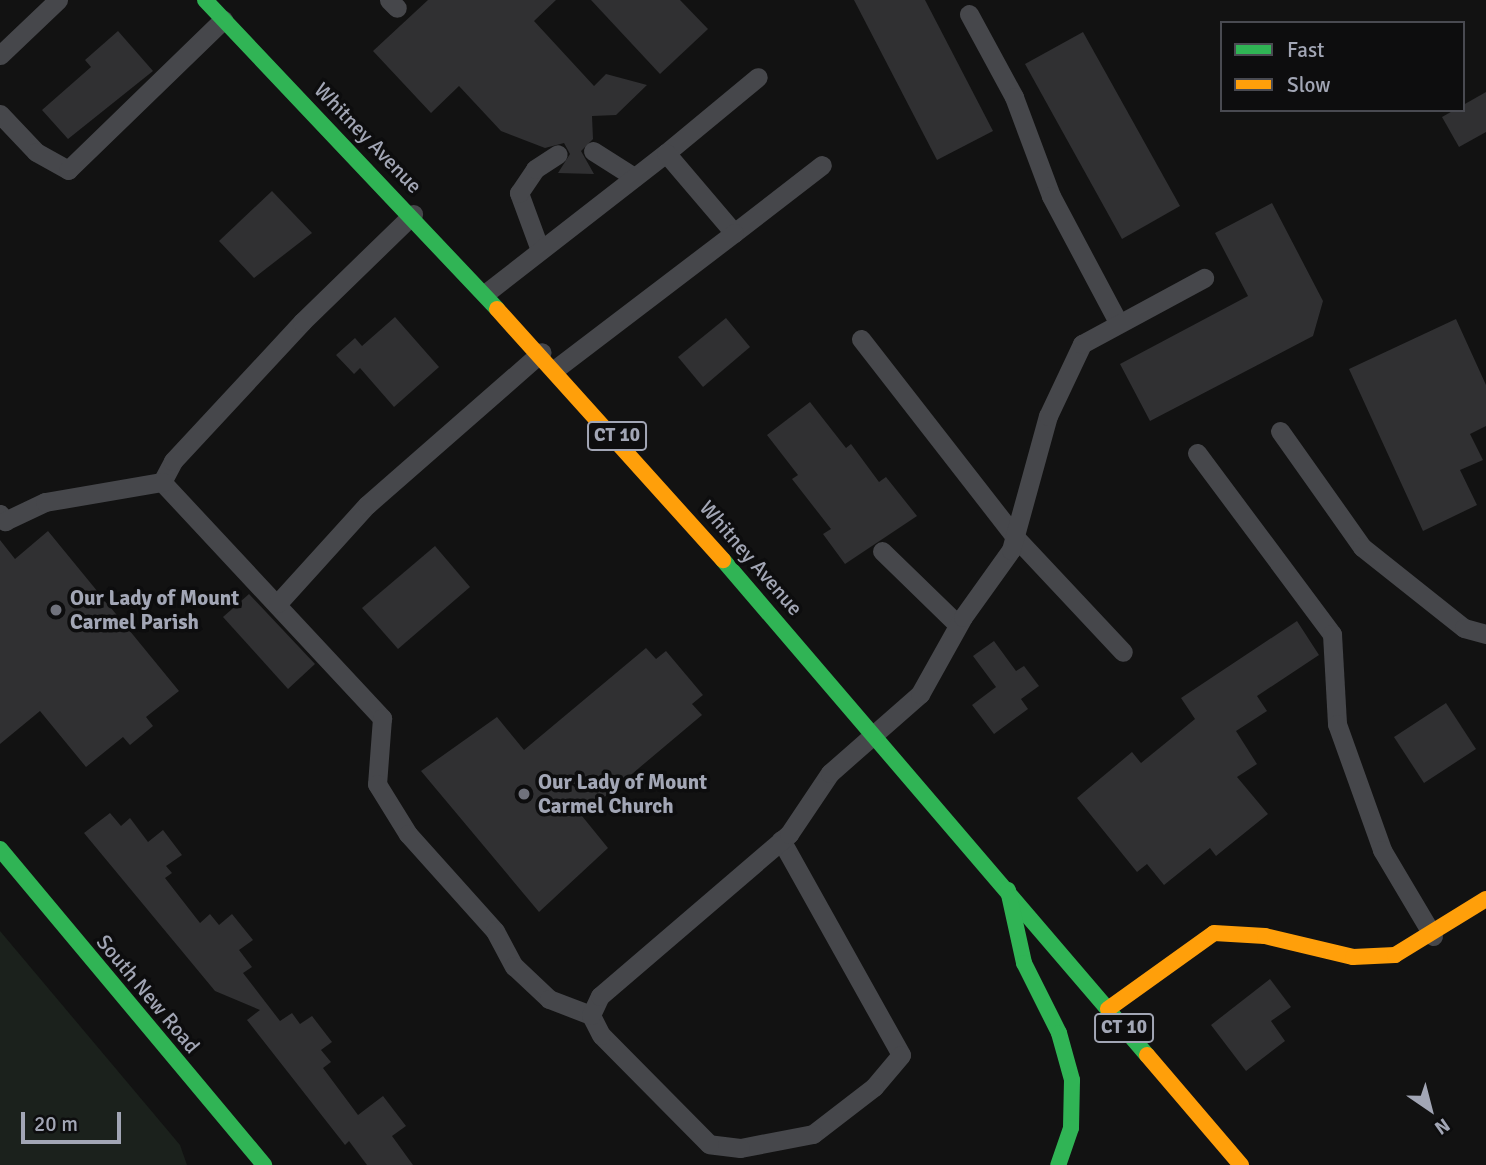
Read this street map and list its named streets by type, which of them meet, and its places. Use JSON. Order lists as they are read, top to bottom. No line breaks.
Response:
{"streets":{"main road":["Whitney Avenue","CT 10","South New Road"]},"places":["Our Lady of Mount Carmel Parish","Our Lady of Mount Carmel Church"],"legend":["Fast","Slow"],"scale_bar":"20 m","north":"bottom right"}
